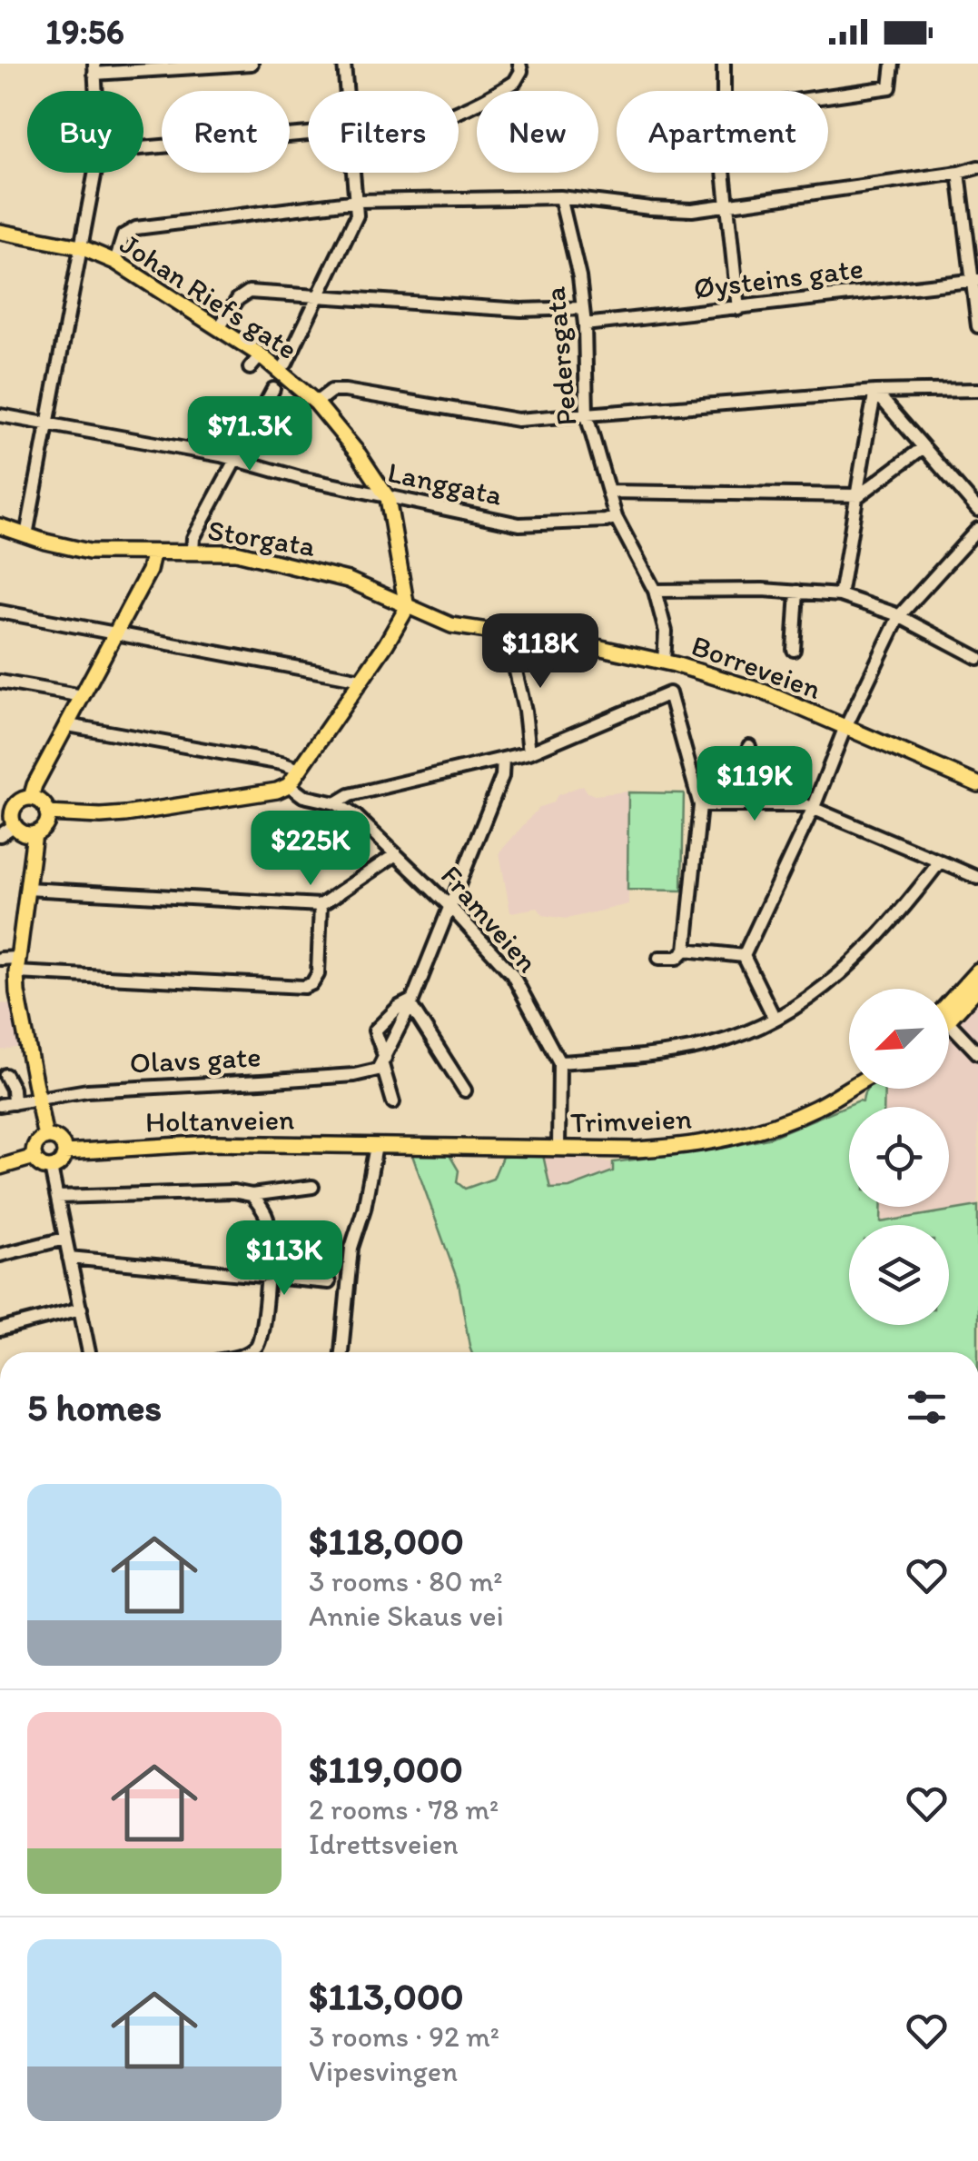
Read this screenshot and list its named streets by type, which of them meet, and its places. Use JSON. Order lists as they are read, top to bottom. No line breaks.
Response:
{"streets":{"main road":["Johan Riefs gate","Storgata","Borreveien","Holtanveien","Trimveien"],"street":["Øysteins gate","Pedersgata","Langgata","Framveien","Olavs gate"]},"crossings":[["Øysteins gate","Pedersgata"],["Johan Riefs gate","Langgata"],["Johan Riefs gate","Storgata"],["Pedersgata","Langgata"],["Pedersgata","Borreveien"],["Storgata","Borreveien"],["Framveien","Trimveien"],["Holtanveien","Trimveien"]],"north":"bottom left","page":{"status":"19:56","chip":["Buy","Rent","Filters","New","Apartment"],"price":["$71.3K","$118K","$119K","$225K","$113K"],"heading":"5 homes","list":[{"name":"$118,000","note":"3 rooms · 80 m² · Annie Skaus vei"},{"name":"$119,000","note":"2 rooms · 78 m² · Idrettsveien"},{"name":"$113,000","note":"3 rooms · 92 m² · Vipesvingen"}]}}
